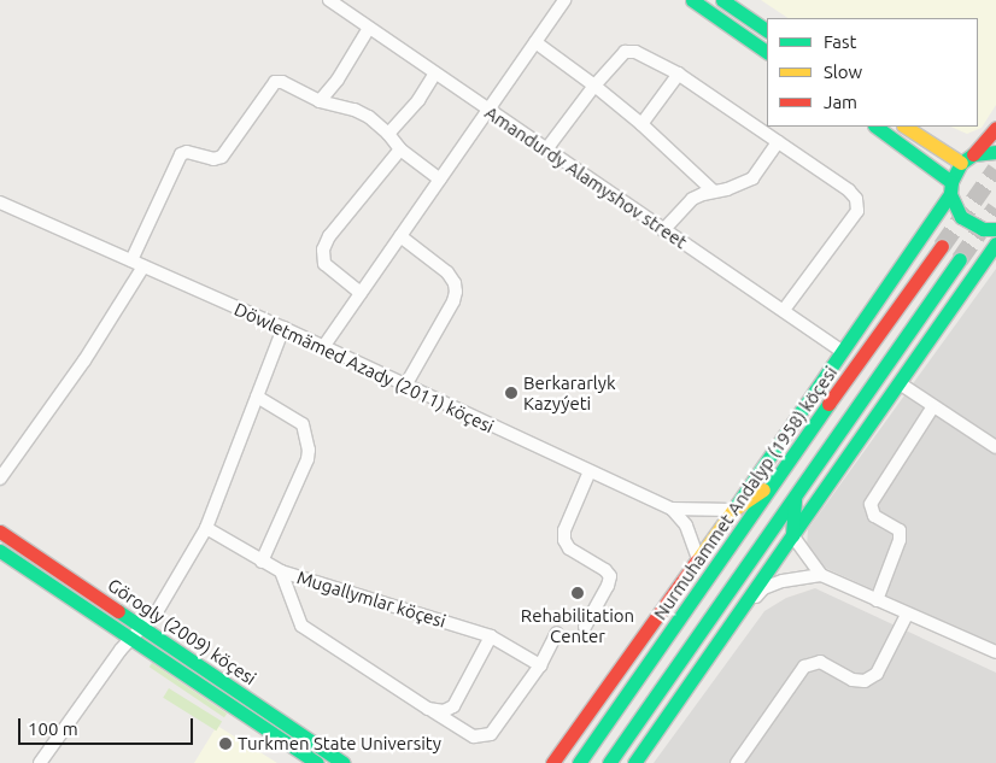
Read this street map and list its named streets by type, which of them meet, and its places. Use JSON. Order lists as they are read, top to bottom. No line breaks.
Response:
{"streets":{"main road":["Nurmuhammet Andalyp (1958) köçesi","Görogly (2009) köçesi"],"street":["Amandurdy Alamyshov street","Döwletmämed Azady (2011) köçesi","Mugallymlar köçesi"]},"crossings":[["Döwletmämed Azady (2011) köçesi","Nurmuhammet Andalyp (1958) köçesi"]],"places":["Berkararlyk Kazyýeti","Rehabilitation Center","Turkmen State University"],"legend":["Fast","Slow","Jam"],"scale_bar":"100 m"}
